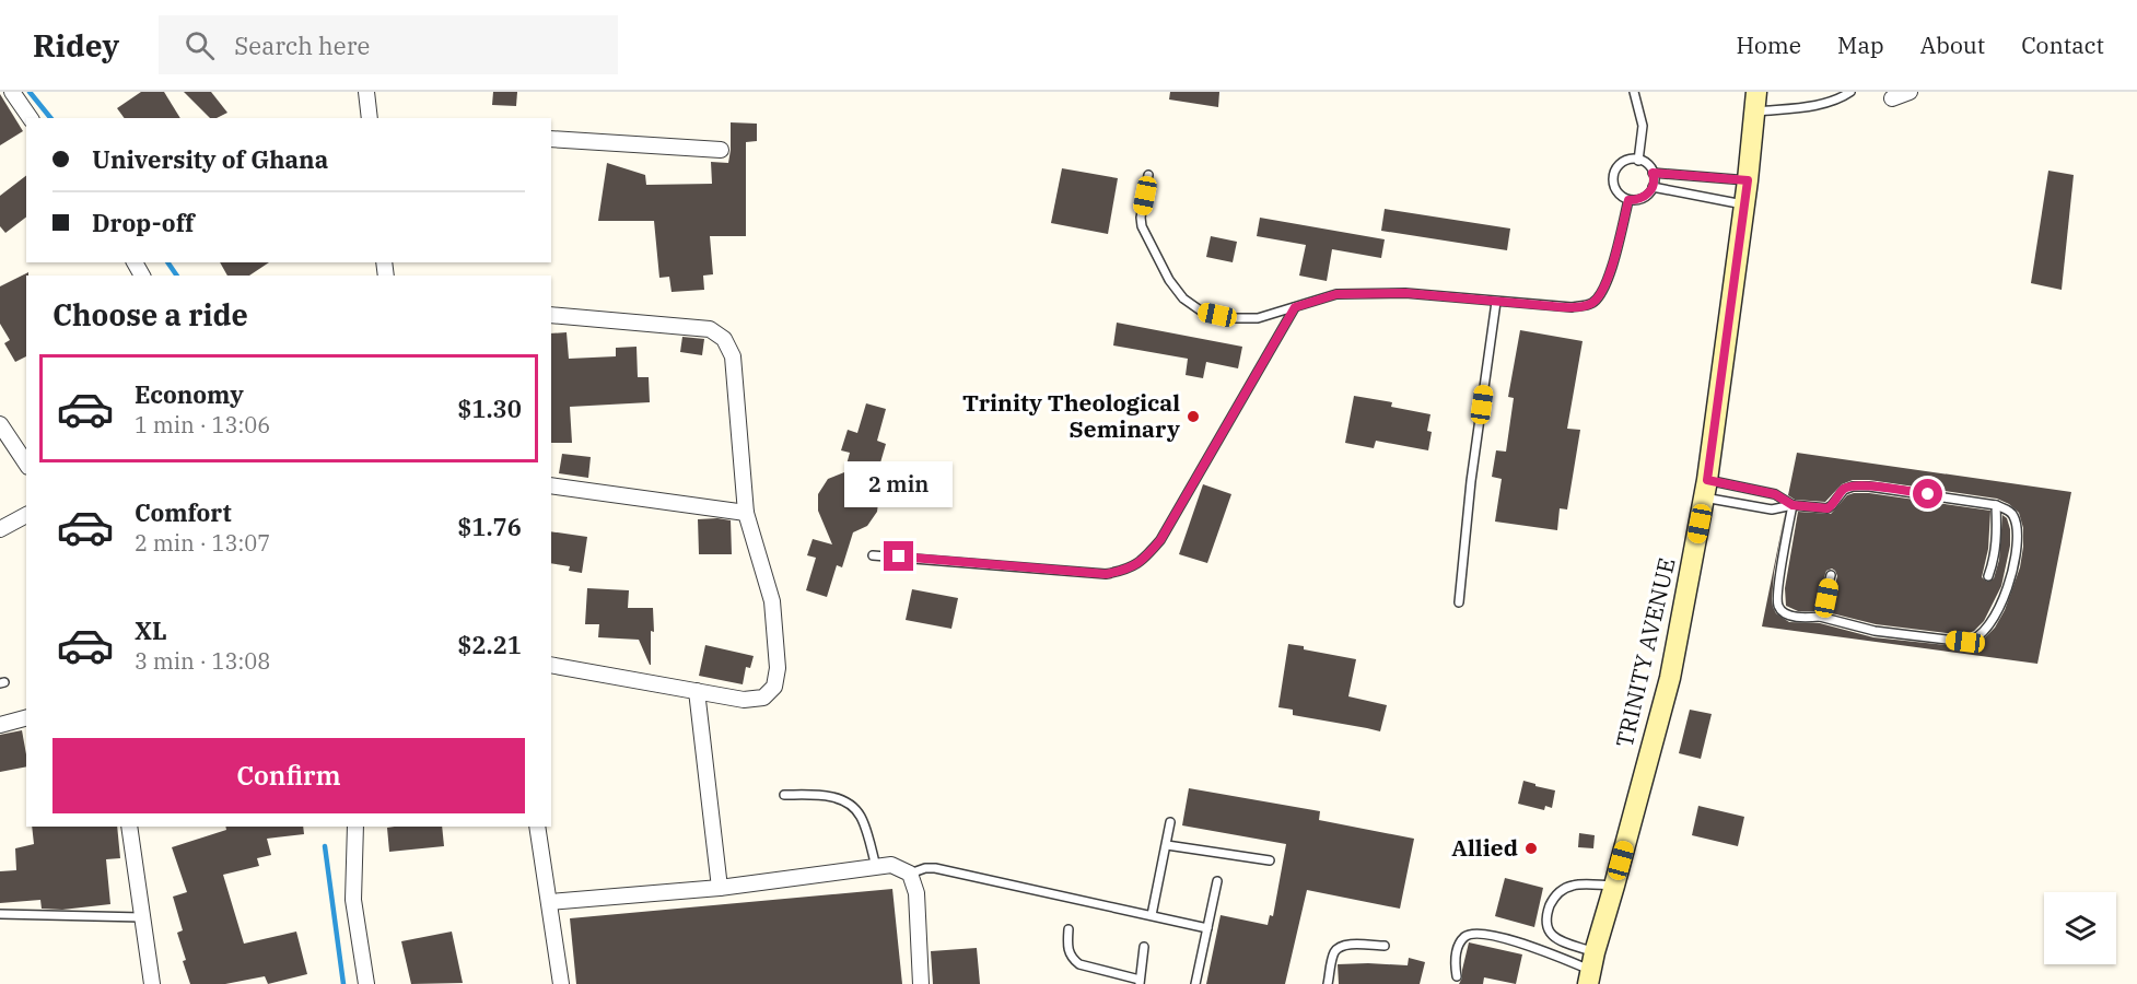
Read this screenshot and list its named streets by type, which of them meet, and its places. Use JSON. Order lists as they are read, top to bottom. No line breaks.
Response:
{"streets":{"street":["TRINITY AVENUE"]},"places":["Trinity Theological Seminary","Allied"],"page":{"header":"Ridey","search":"Search here","nav":["Home","Map","About","Contact"],"banner":["University of Ghana","Drop-off"],"heading":"Choose a ride","list":[{"name":"Economy","note":"1 min · 13:06","value":"$1.30"},{"name":"Comfort","note":"2 min · 13:07","value":"$1.76"},{"name":"XL","note":"3 min · 13:08","value":"$2.21"}],"bubble":"2 min","buttons":"Confirm"}}
